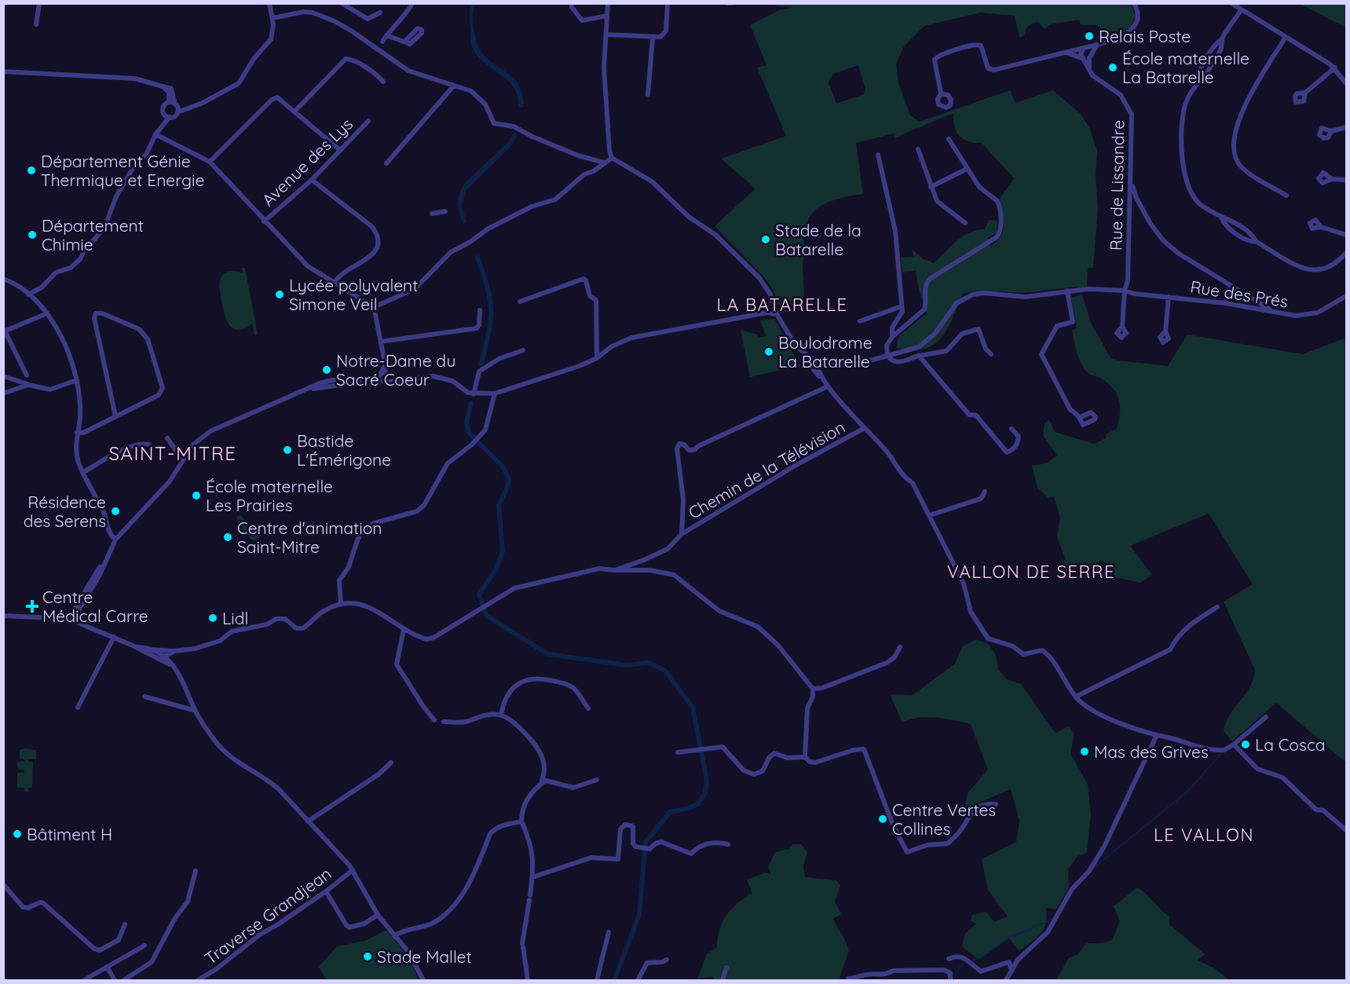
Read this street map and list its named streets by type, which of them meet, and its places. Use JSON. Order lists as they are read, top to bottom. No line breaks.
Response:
{"streets":{"street":["Avenue des Lys","Rue de Lissandre","Rue des Prés","Chemin de la Télévision","Traverse Grandjean"]},"crossings":[["Rue de Lissandre","Rue des Prés"]],"districts":["LA BATARELLE","SAINT-MITRE","VALLON DE SERRE","LE VALLON"],"places":{"other":["Relais Poste","École maternelle La Batarelle","Département Génie Thermique et Energie","Département Chimie","Stade de la Batarelle","Lycée polyvalent Simone Veil","Boulodrome La Batarelle","Notre-Dame du Sacré Coeur","Bastide L'Émérigone","École maternelle Les Prairies","Résidence des Serens","Centre d'animation Saint-Mitre","Lidl","La Cosca","Mas des Grives","Centre Vertes Collines","Bâtiment H","Stade Mallet"],"health":["Centre Médical Carre"]}}
